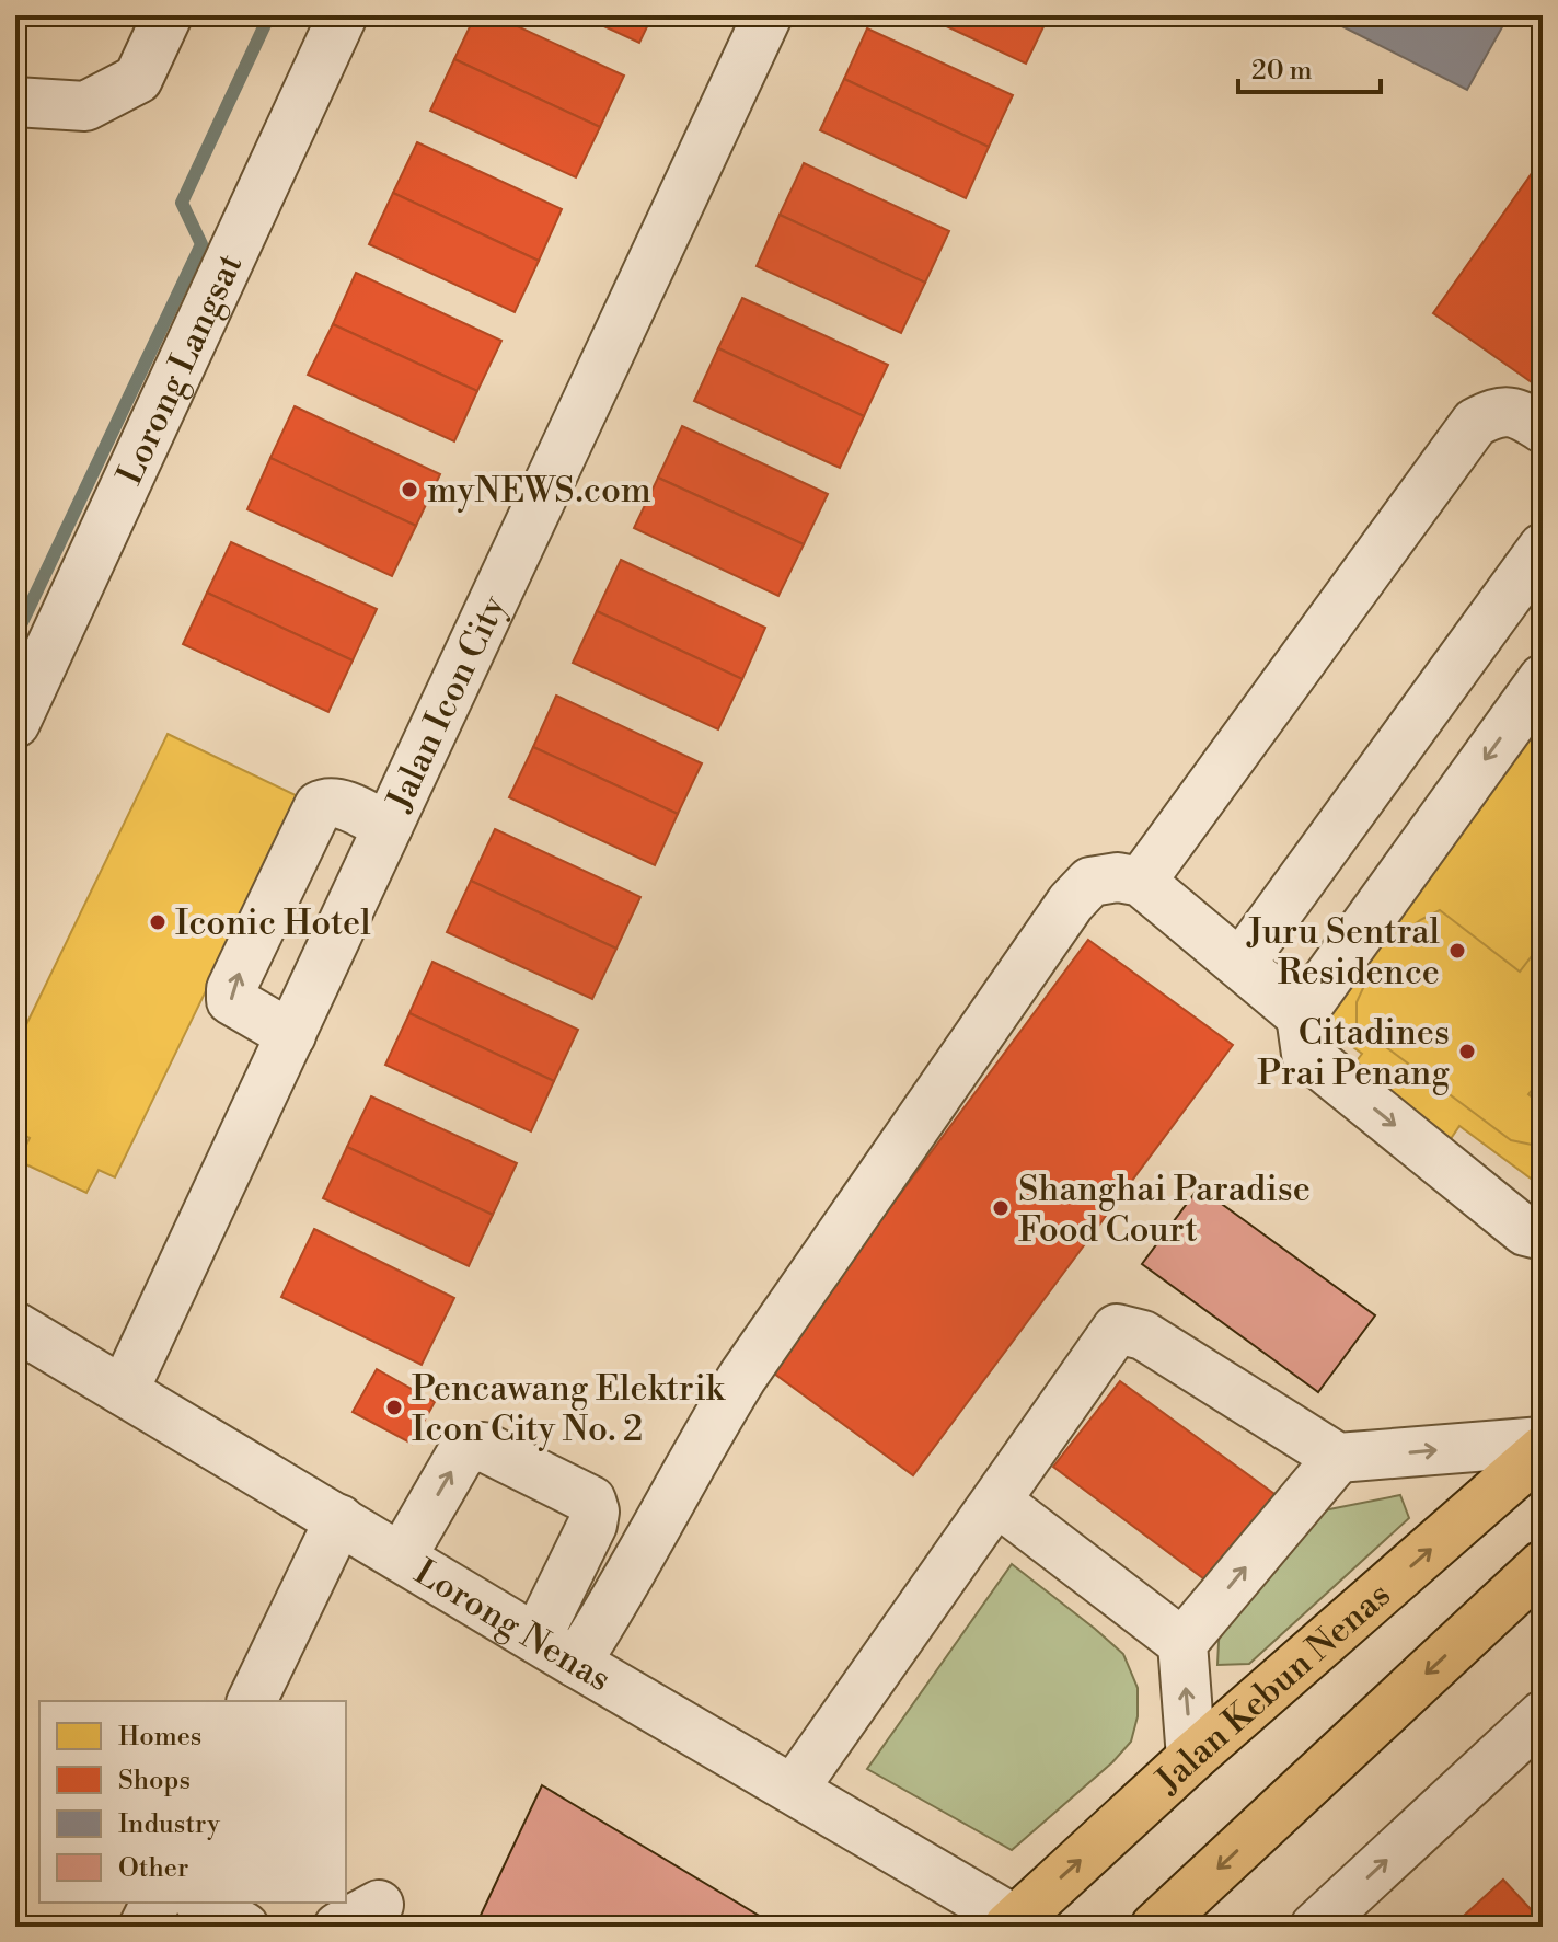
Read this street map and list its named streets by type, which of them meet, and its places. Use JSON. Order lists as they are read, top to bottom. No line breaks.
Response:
{"streets":{"main road":["Jalan Kebun Nenas"],"street":["Lorong Langsat","Jalan Icon City","Lorong Nenas"]},"crossings":[["Jalan Icon City","Lorong Nenas"],["Lorong Nenas","Jalan Kebun Nenas"]],"places":["myNEWS.com","Iconic Hotel","Juru Sentral Residence","Citadines Prai Penang","Shanghai Paradise Food Court","Pencawang Elektrik Icon City No. 2"],"legend":["Homes","Shops","Industry","Other"],"scale_bar":"20 m"}
